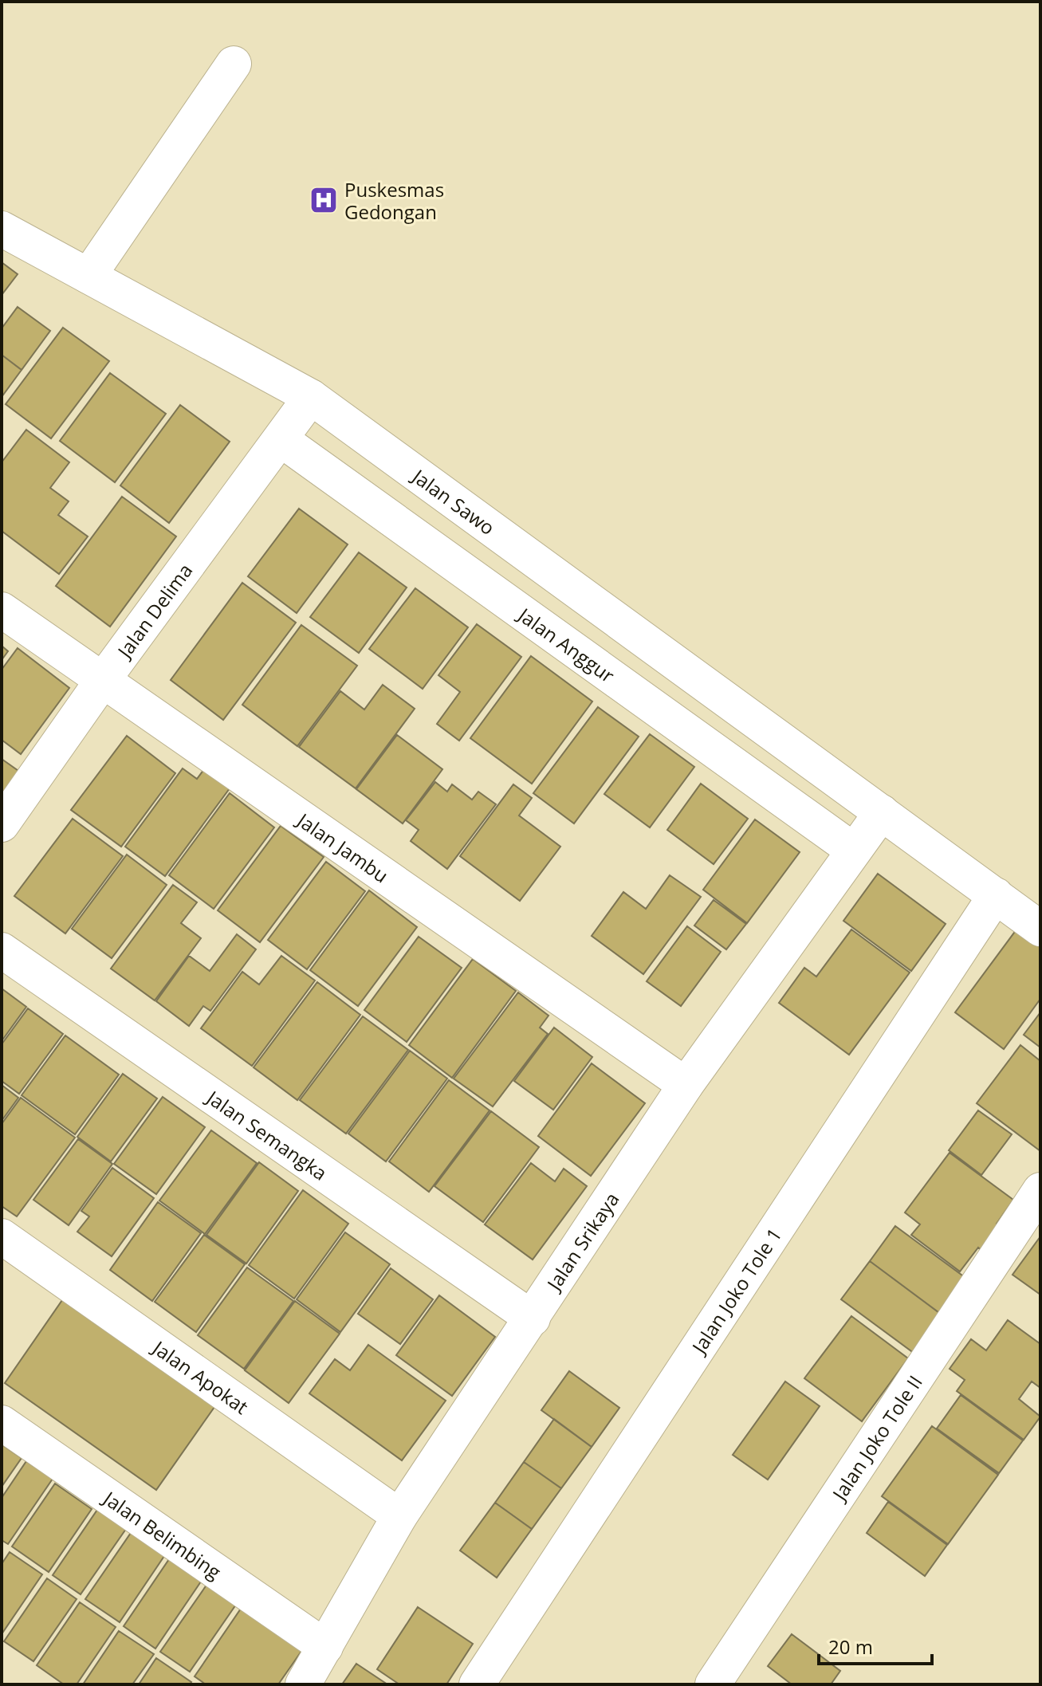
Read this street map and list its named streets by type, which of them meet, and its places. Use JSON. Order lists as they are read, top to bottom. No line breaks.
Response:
{"streets":{"street":["Jalan Sawo","Jalan Delima","Jalan Anggur","Jalan Jambu","Jalan Semangka","Jalan Srikaya","Jalan Joko Tole 1","Jalan Apokat","Jalan Joko Tole II","Jalan Belimbing"]},"crossings":[["Jalan Sawo","Jalan Delima"],["Jalan Sawo","Jalan Srikaya"],["Jalan Sawo","Jalan Joko Tole 1"],["Jalan Delima","Jalan Anggur"],["Jalan Delima","Jalan Jambu"],["Jalan Anggur","Jalan Srikaya"],["Jalan Jambu","Jalan Srikaya"],["Jalan Semangka","Jalan Srikaya"],["Jalan Srikaya","Jalan Apokat"],["Jalan Srikaya","Jalan Belimbing"]],"places":{"hospital":["Puskesmas Gedongan"]},"scale_bar":"20 m"}
